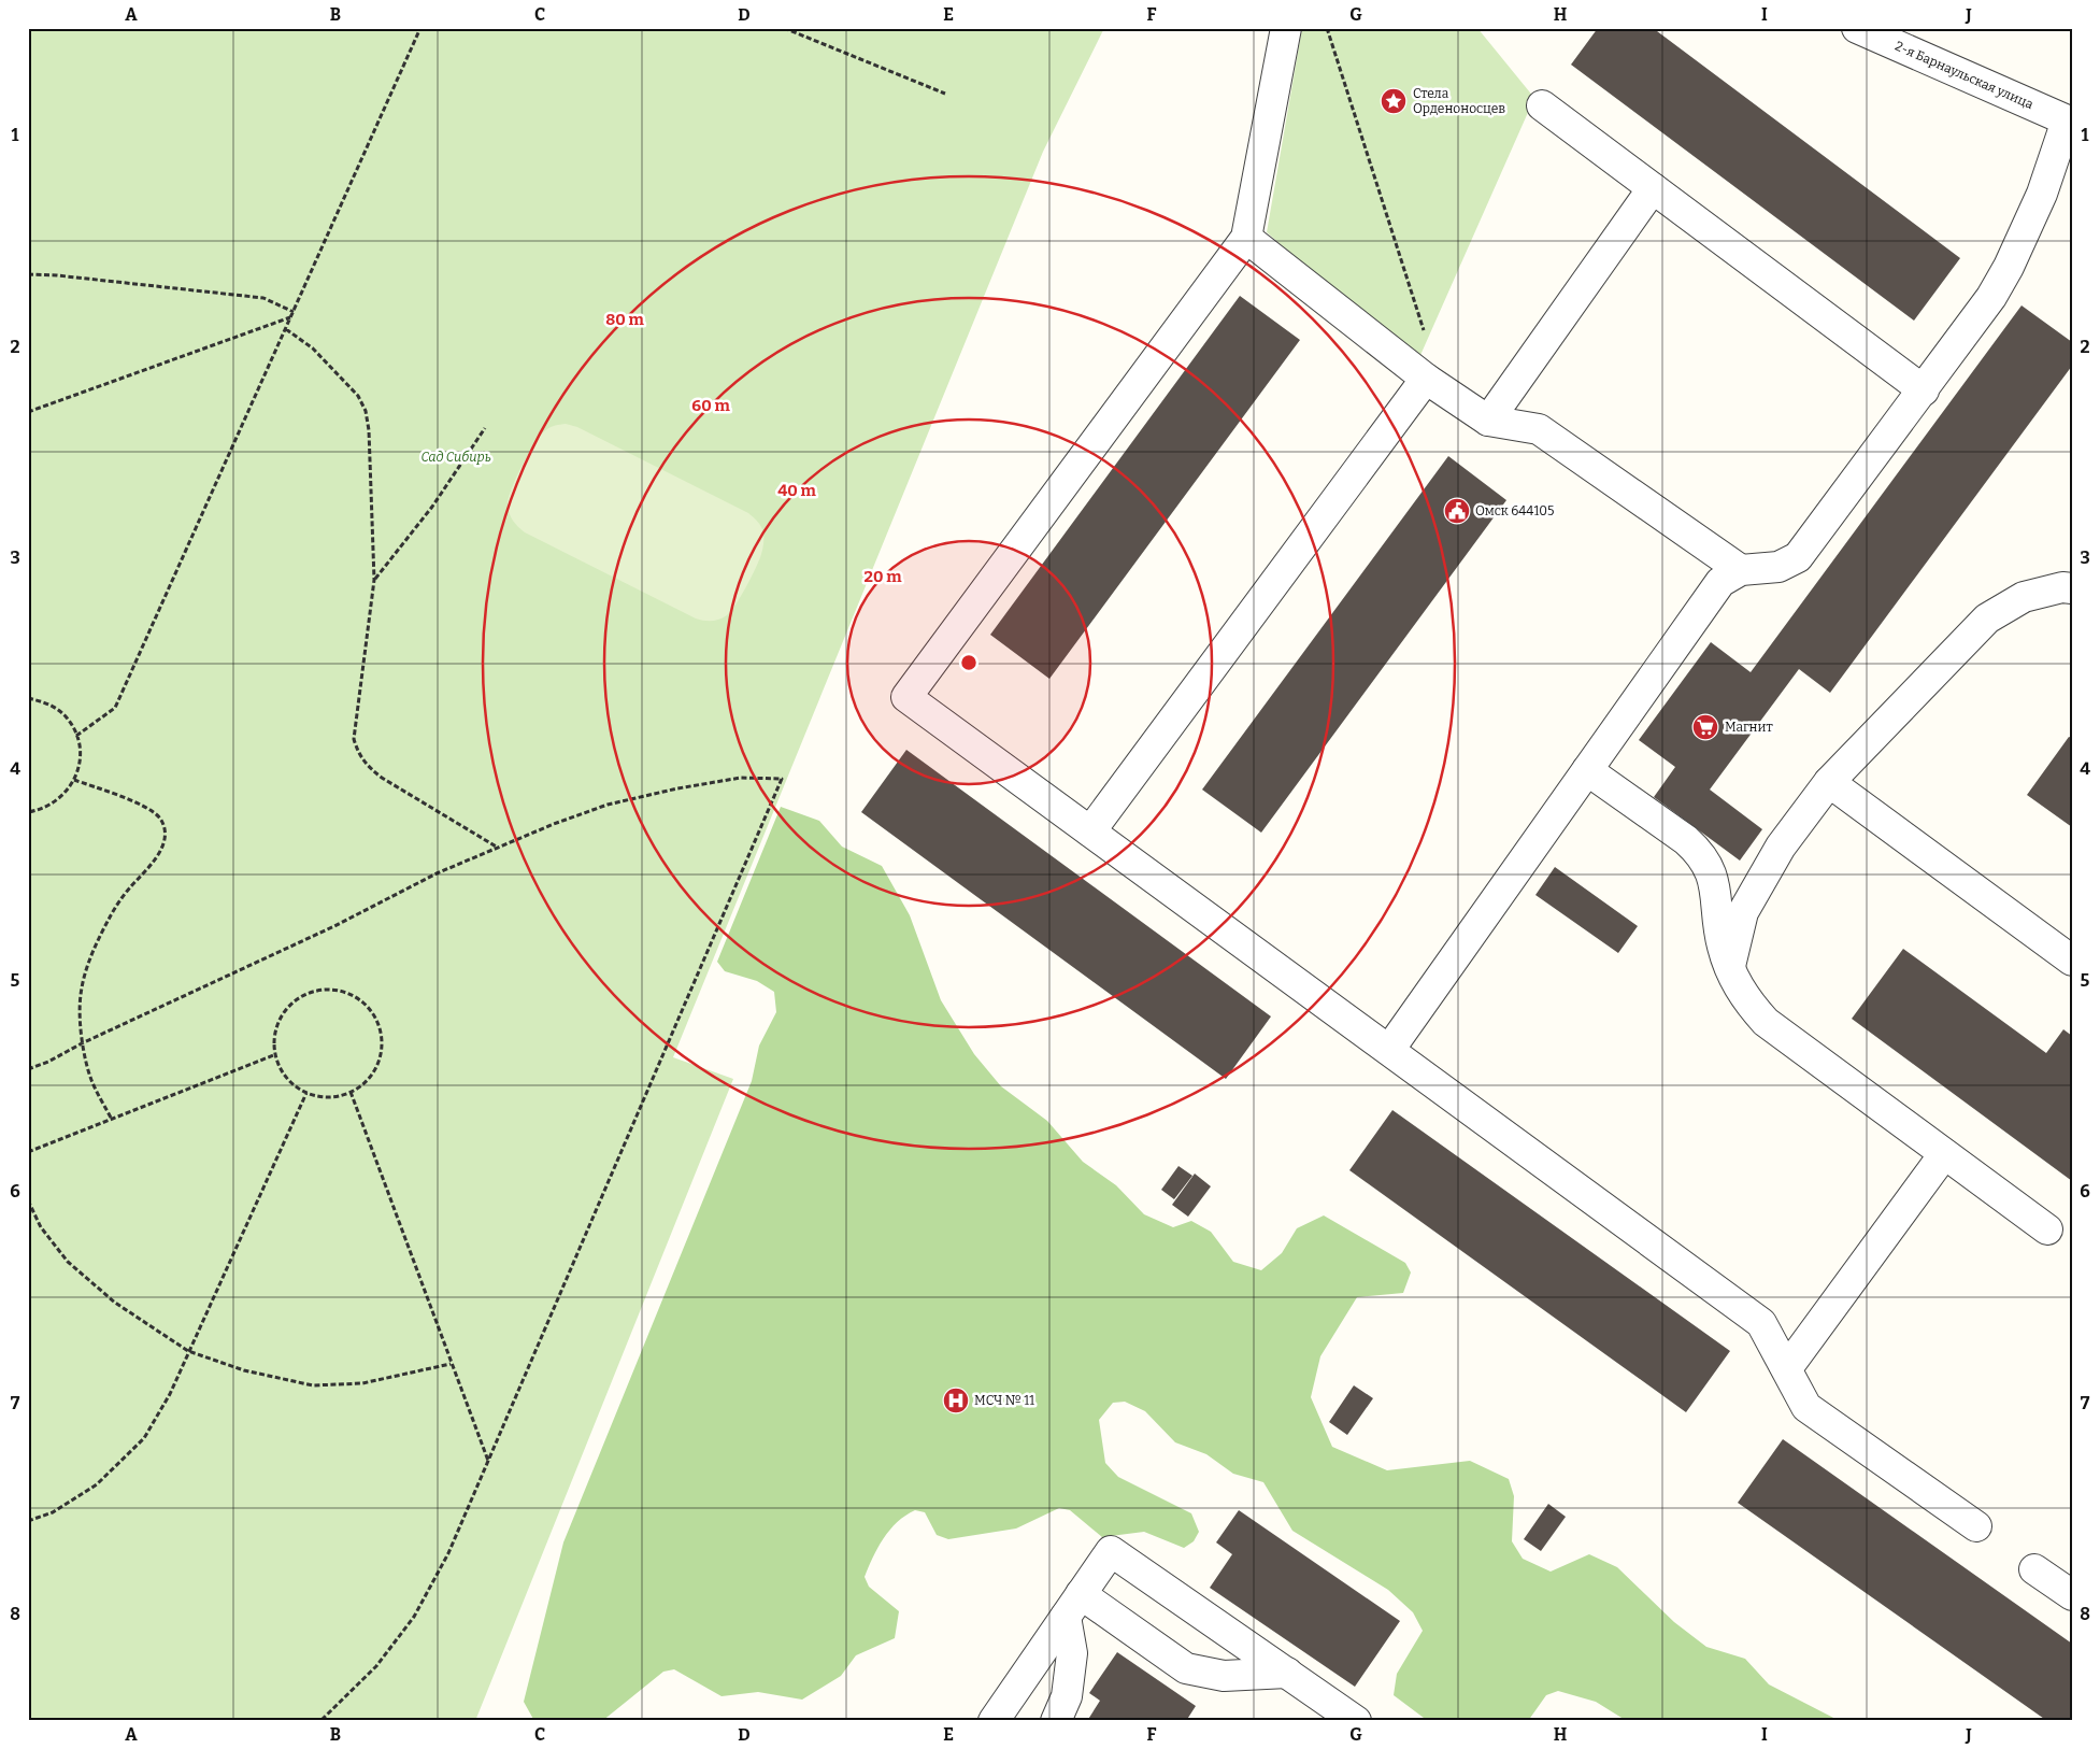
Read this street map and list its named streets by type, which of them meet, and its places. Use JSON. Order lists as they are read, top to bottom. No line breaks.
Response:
{"streets":{"street":["2-я Барнаульская улица"]},"parks":["Сад Сибирь"],"places":{"place":["Стела Орденоносцев"],"public building":["Омск 644105"],"supermarket":["Магнит"],"hospital":["МСЧ № 11"]},"grid":{"columns":["A","B","C","D","E","F","G","H","I","J"],"rows":["1","2","3","4","5","6","7","8"]},"rings":["80 m","60 m","40 m","20 m"]}
